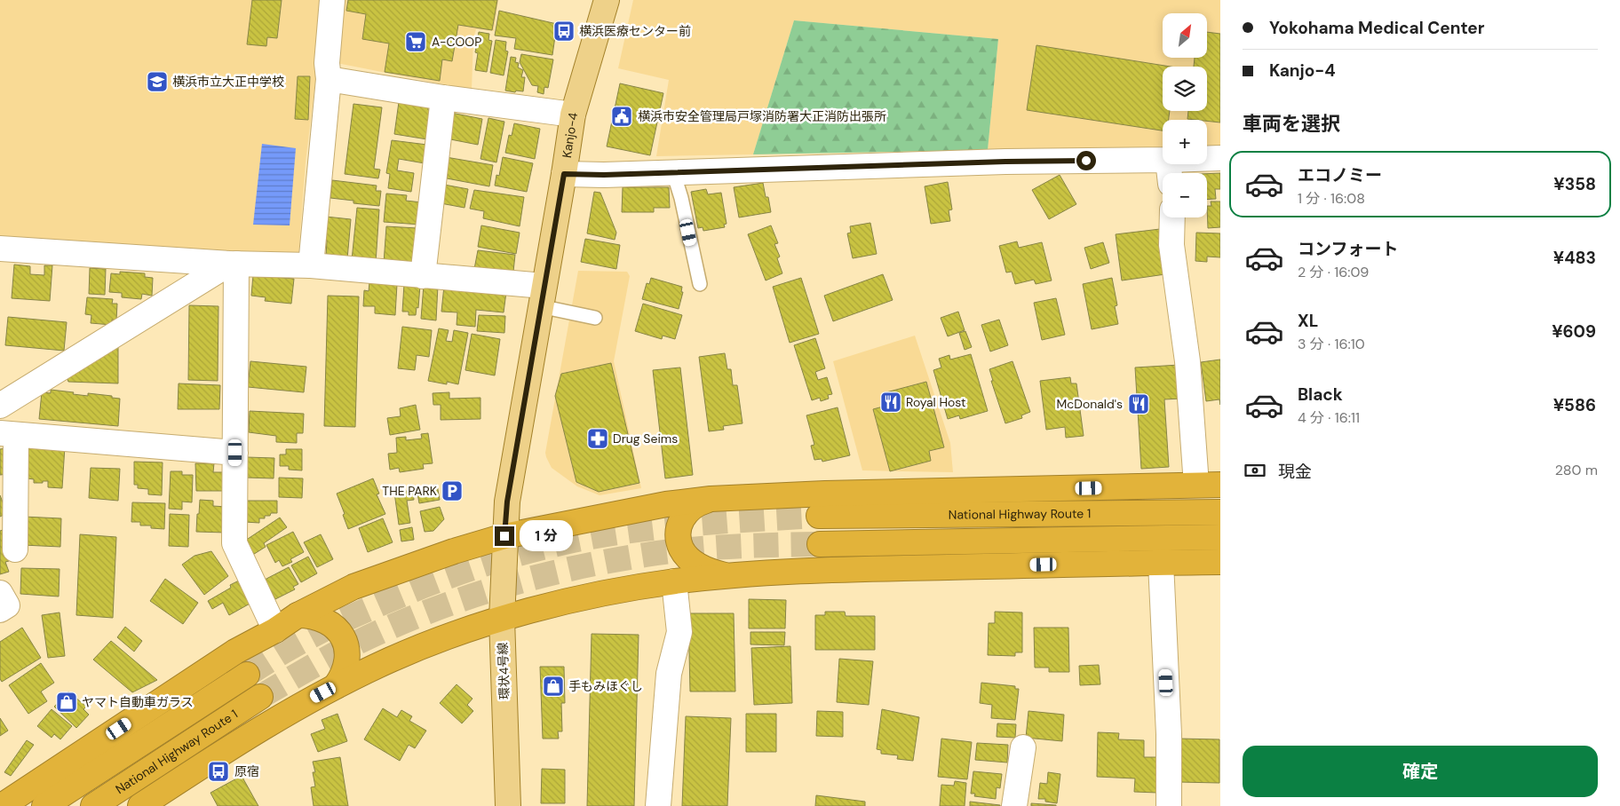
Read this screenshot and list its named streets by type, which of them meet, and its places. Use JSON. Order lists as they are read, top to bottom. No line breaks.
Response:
{"streets":{"highway":["National Highway Route 1"],"main road":["Kanjo-4","環状4号線"]},"crossings":[["Kanjo-4","環状4号線"]],"places":{"bus stop":["横浜医療センター前","原宿"],"supermarket":["A-COOP"],"school or university":["横浜市立大正中学校"],"public building":["横浜市安全管理局戸塚消防署大正消防出張所"],"restaurant":["Royal Host","McDonald's"],"pharmacy":["Drug Seims"],"parking":["THE PARK"],"shop":["手もみほぐし","ヤマト自動車ガラス"]},"north":"top right","page":{"banner":["Yokohama Medical Center","Kanjo-4"],"map_buttons":["+","−"],"heading":"車両を選択","list":[{"name":"エコノミー","note":"1 分 · 16:08","value":"¥358"},{"name":"コンフォート","note":"2 分 · 16:09","value":"¥483"},{"name":"XL","note":"3 分 · 16:10","value":"¥609"},{"name":"Black","note":"4 分 · 16:11","value":"¥586"}],"pay":["現金","280 m"],"bubble":"1 分","buttons":"確定"}}
